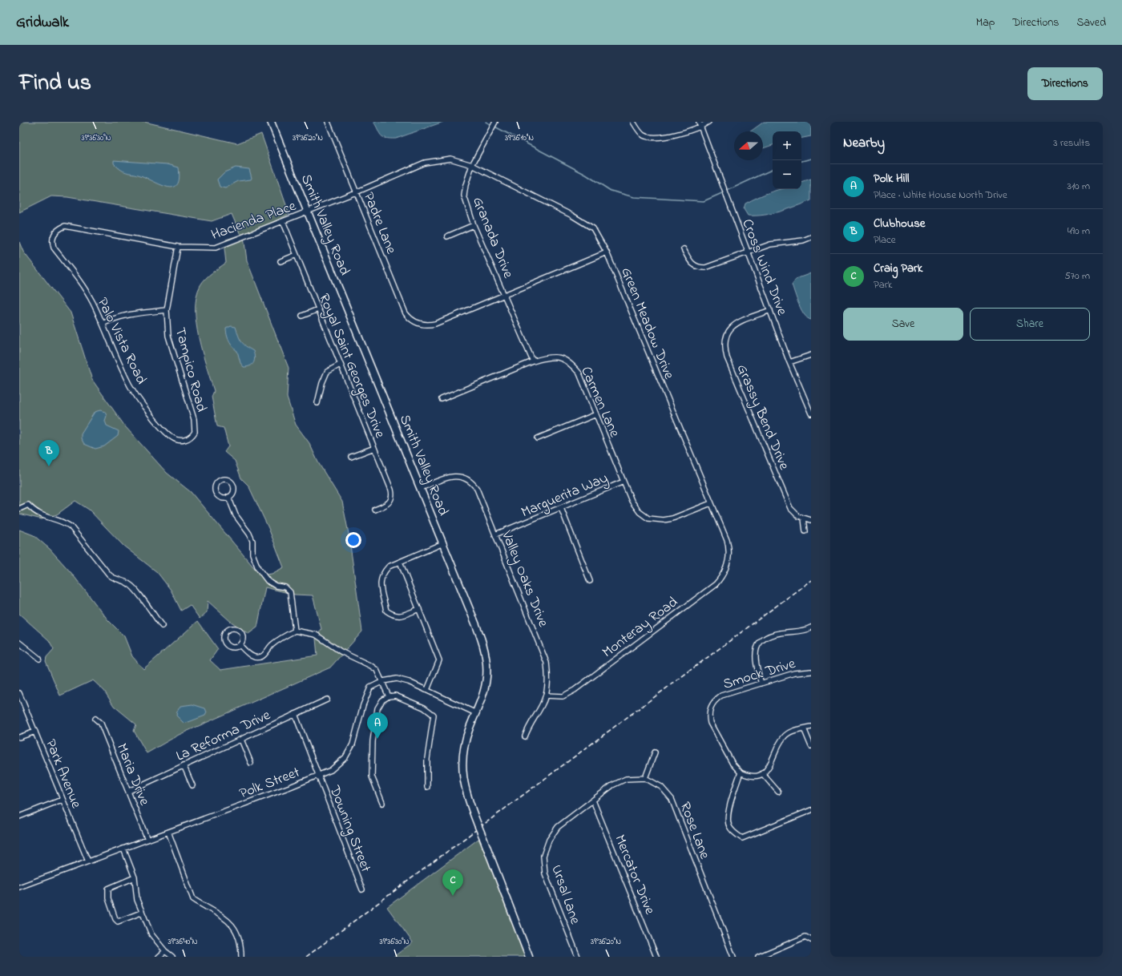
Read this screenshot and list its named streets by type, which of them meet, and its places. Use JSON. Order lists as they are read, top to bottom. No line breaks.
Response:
{"streets":{"main road":["Smith Valley Road"],"street":["Hacienda Place","Padre Lane","Granada Drive","Cross Wind Drive","Green Meadow Drive","Palo Vista Road","Royal Saint Georges Drive","Tampico Road","Carmen Lane","Grassy Bend Drive","Marguerita Way","Valley Oaks Drive","Monteray Road","Smock Drive","La Reforma Drive","Park Avenue","Maria Drive","Polk Street","Downing Street","Rose Lane","Mercator Drive","Ursal Lane"]},"crossings":[["Hacienda Place","Padre Lane"],["Hacienda Place","Smith Valley Road"],["Hacienda Place","Granada Drive"],["Hacienda Place","Green Meadow Drive"],["Hacienda Place","Palo Vista Road"],["Hacienda Place","Royal Saint Georges Drive"],["Hacienda Place","Tampico Road"],["Padre Lane","Granada Drive"],["Smith Valley Road","Valley Oaks Drive"],["Smith Valley Road","Polk Street"],["Granada Drive","Green Meadow Drive"],["Granada Drive","Carmen Lane"],["Cross Wind Drive","Grassy Bend Drive"],["Green Meadow Drive","Carmen Lane"],["Green Meadow Drive","Monteray Road"],["Palo Vista Road","Tampico Road"],["Carmen Lane","Marguerita Way"],["Marguerita Way","Valley Oaks Drive"],["Valley Oaks Drive","Monteray Road"],["La Reforma Drive","Maria Drive"],["La Reforma Drive","Downing Street"],["Park Avenue","Polk Street"],["Maria Drive","Polk Street"],["Polk Street","Downing Street"],["Mercator Drive","Ursal Lane"]],"north":"left","page":{"header":"Gridwalk","nav":["Map","Directions","Saved"],"title":"Find us","buttons":["Directions",["Save","Share"]],"heading":["Nearby","3 results"],"map_buttons":["+","−"],"list":[{"mark":"A","name":"Polk Hill","note":"Place · White House North Drive","value":"310 m"},{"mark":"B","name":"Clubhouse","note":"Place","value":"490 m"},{"mark":"C","name":"Craig Park","note":"Park","value":"570 m"}],"pins":["B","A","C"]},"coordinates":["39°36'30\"N","39°36'20\"N","39°36'10\"N","39°36'40\"N"]}
